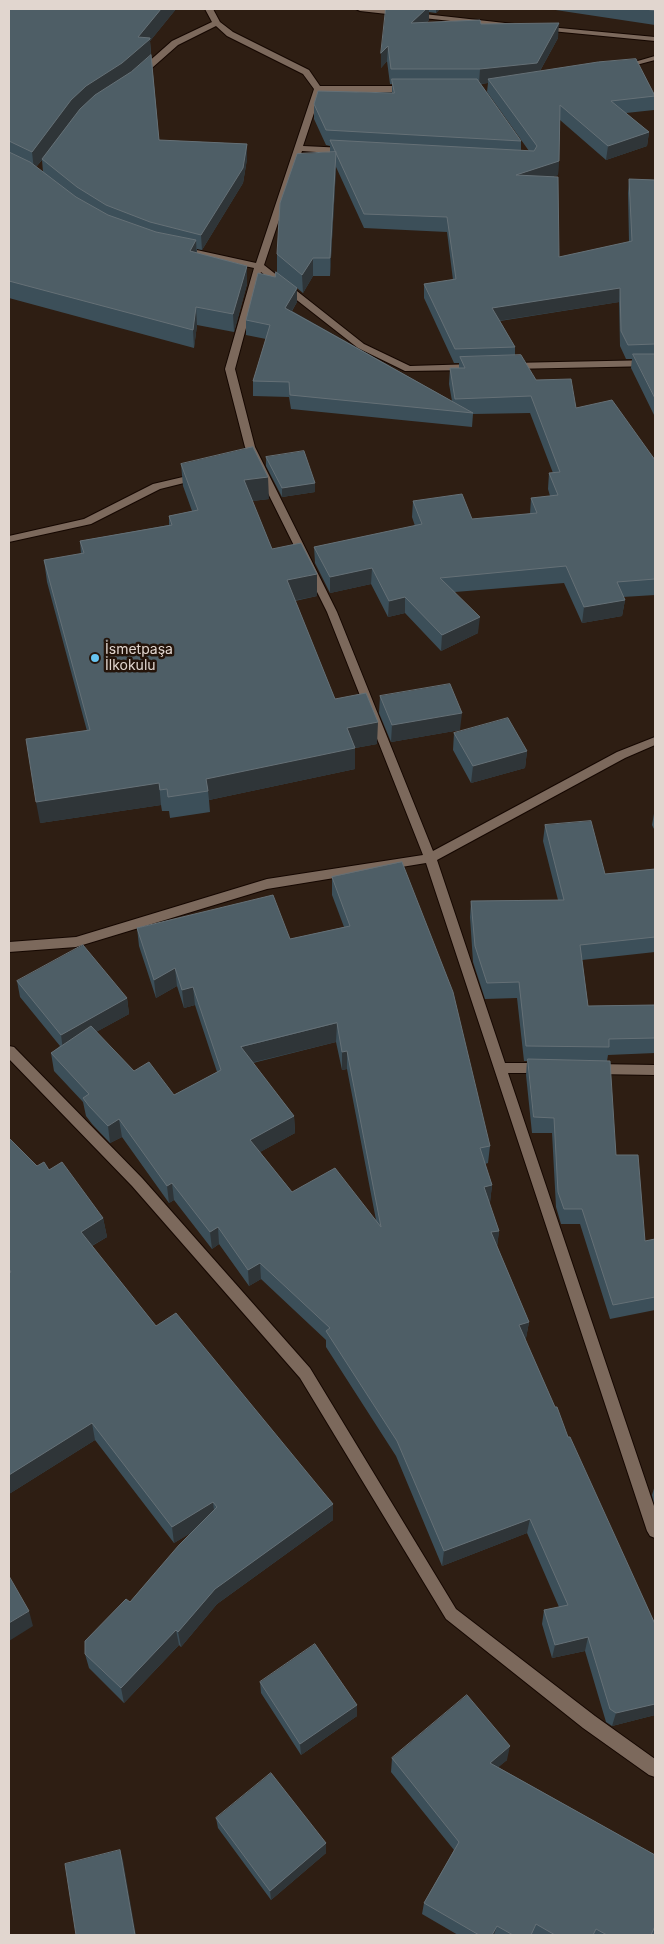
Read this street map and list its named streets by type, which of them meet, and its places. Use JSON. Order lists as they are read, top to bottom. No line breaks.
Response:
{"places":["İsmetpaşa İlkokulu"]}
